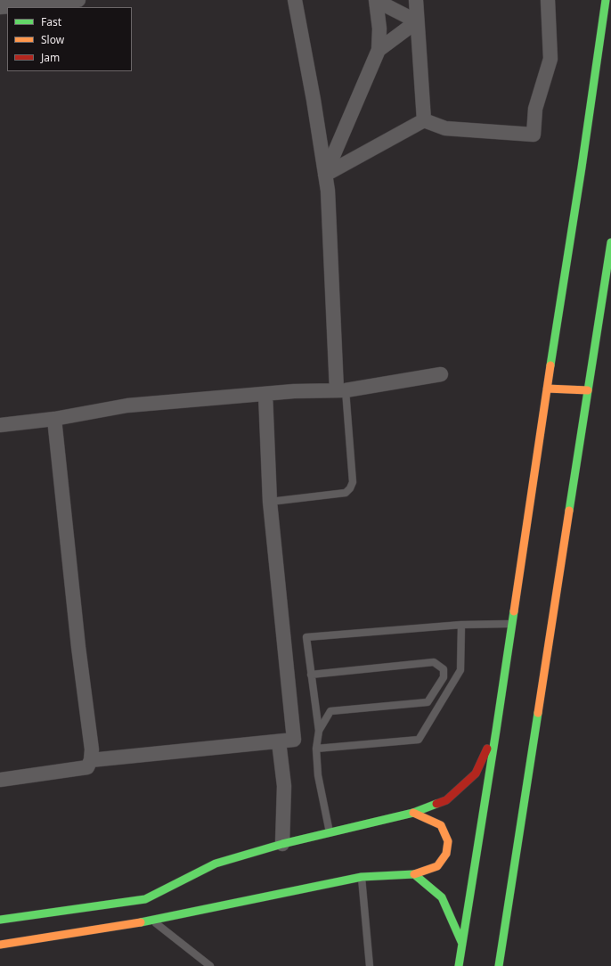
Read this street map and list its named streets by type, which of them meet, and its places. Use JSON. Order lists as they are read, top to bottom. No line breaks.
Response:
{"legend":["Fast","Slow","Jam"]}
